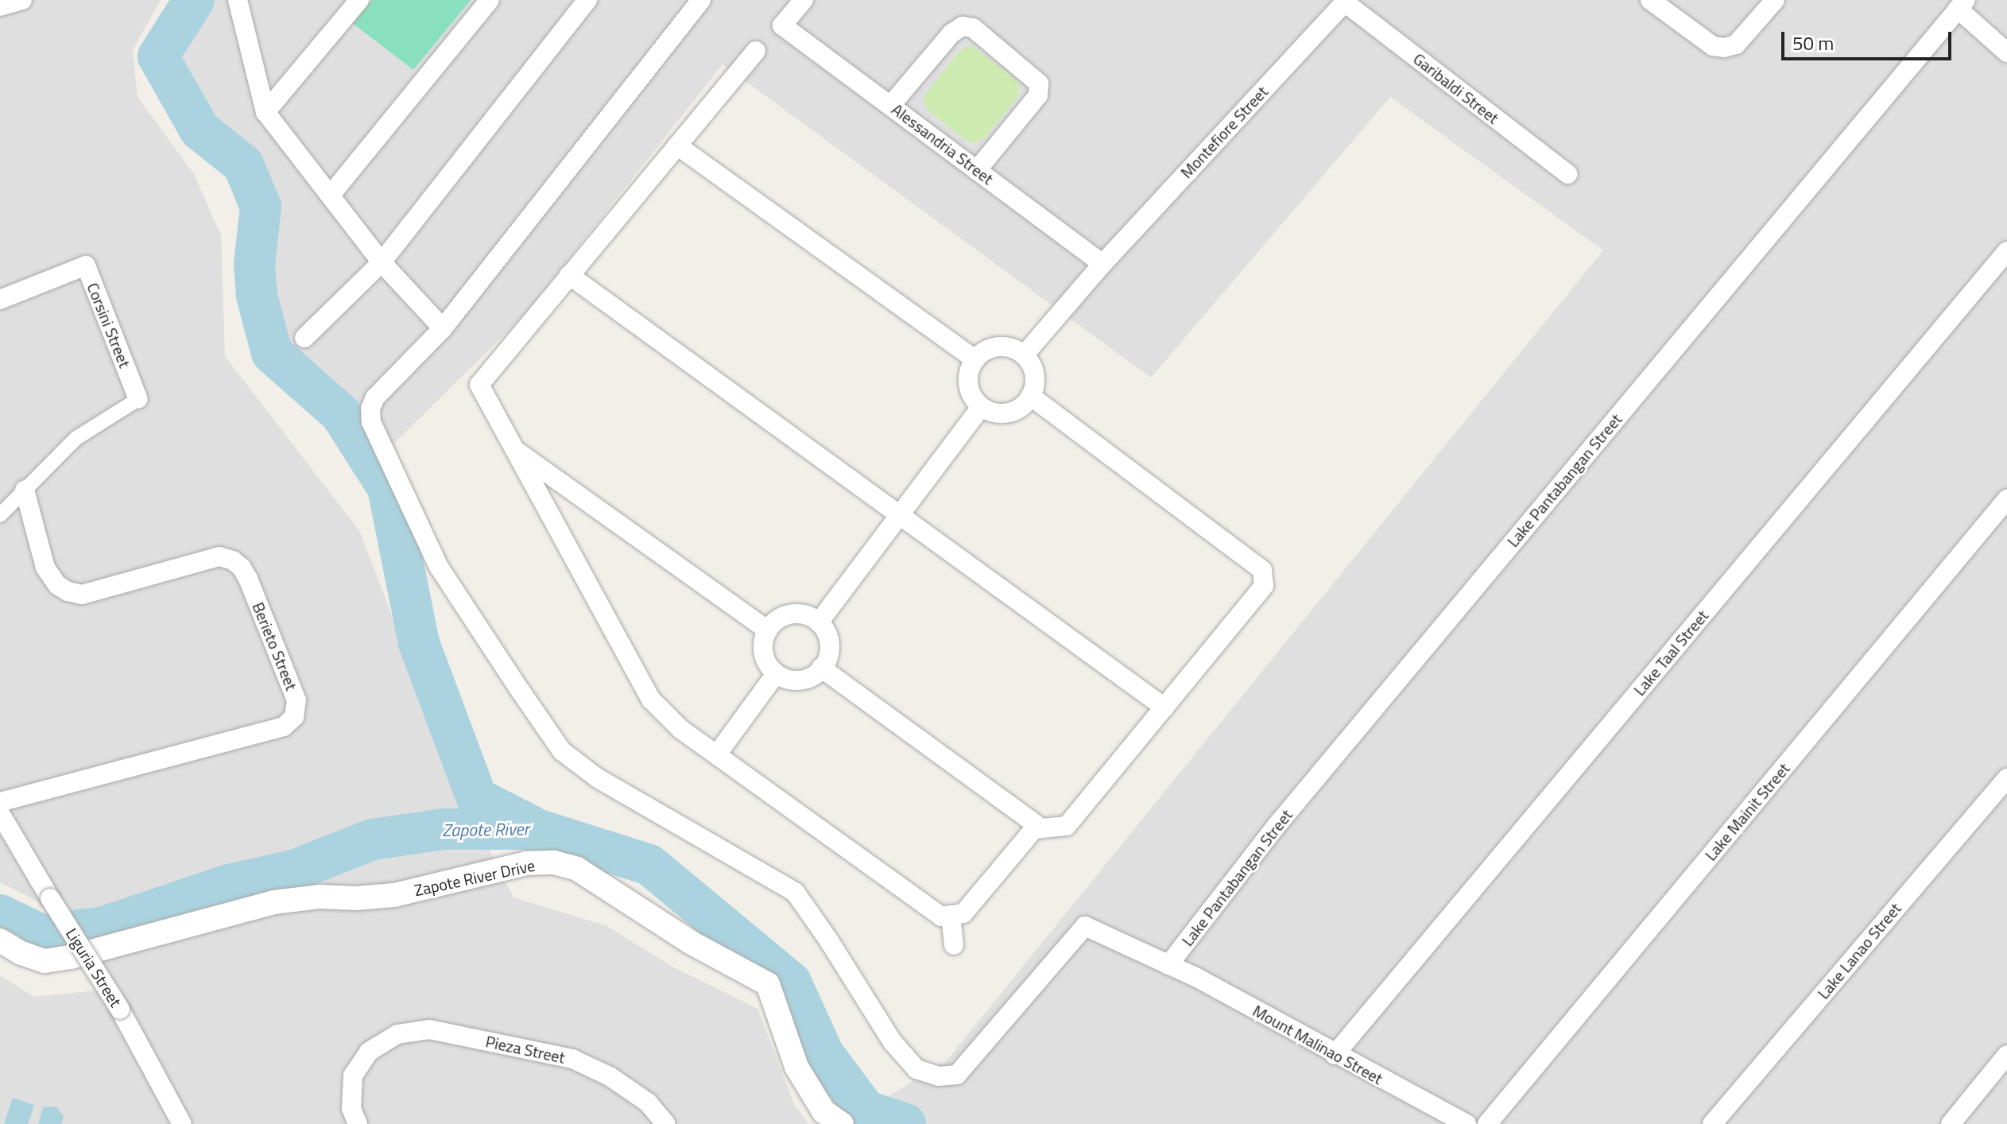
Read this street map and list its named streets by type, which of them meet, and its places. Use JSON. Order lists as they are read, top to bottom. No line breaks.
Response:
{"streets":{"street":["Garibaldi Street","Montefiore Street","Alessandria Street","Corsini Street","Lake Pantabangan Street","Berieto Street","Lake Taal Street","Lake Mainit Street","Zapote River Drive","Lake Lanao Street","Liguria Street","Mount Malinao Street","Pieza Street"]},"crossings":[["Garibaldi Street","Montefiore Street"],["Montefiore Street","Alessandria Street"],["Lake Pantabangan Street","Mount Malinao Street"],["Lake Taal Street","Mount Malinao Street"]],"water":["Zapote River"],"scale_bar":"50 m"}
